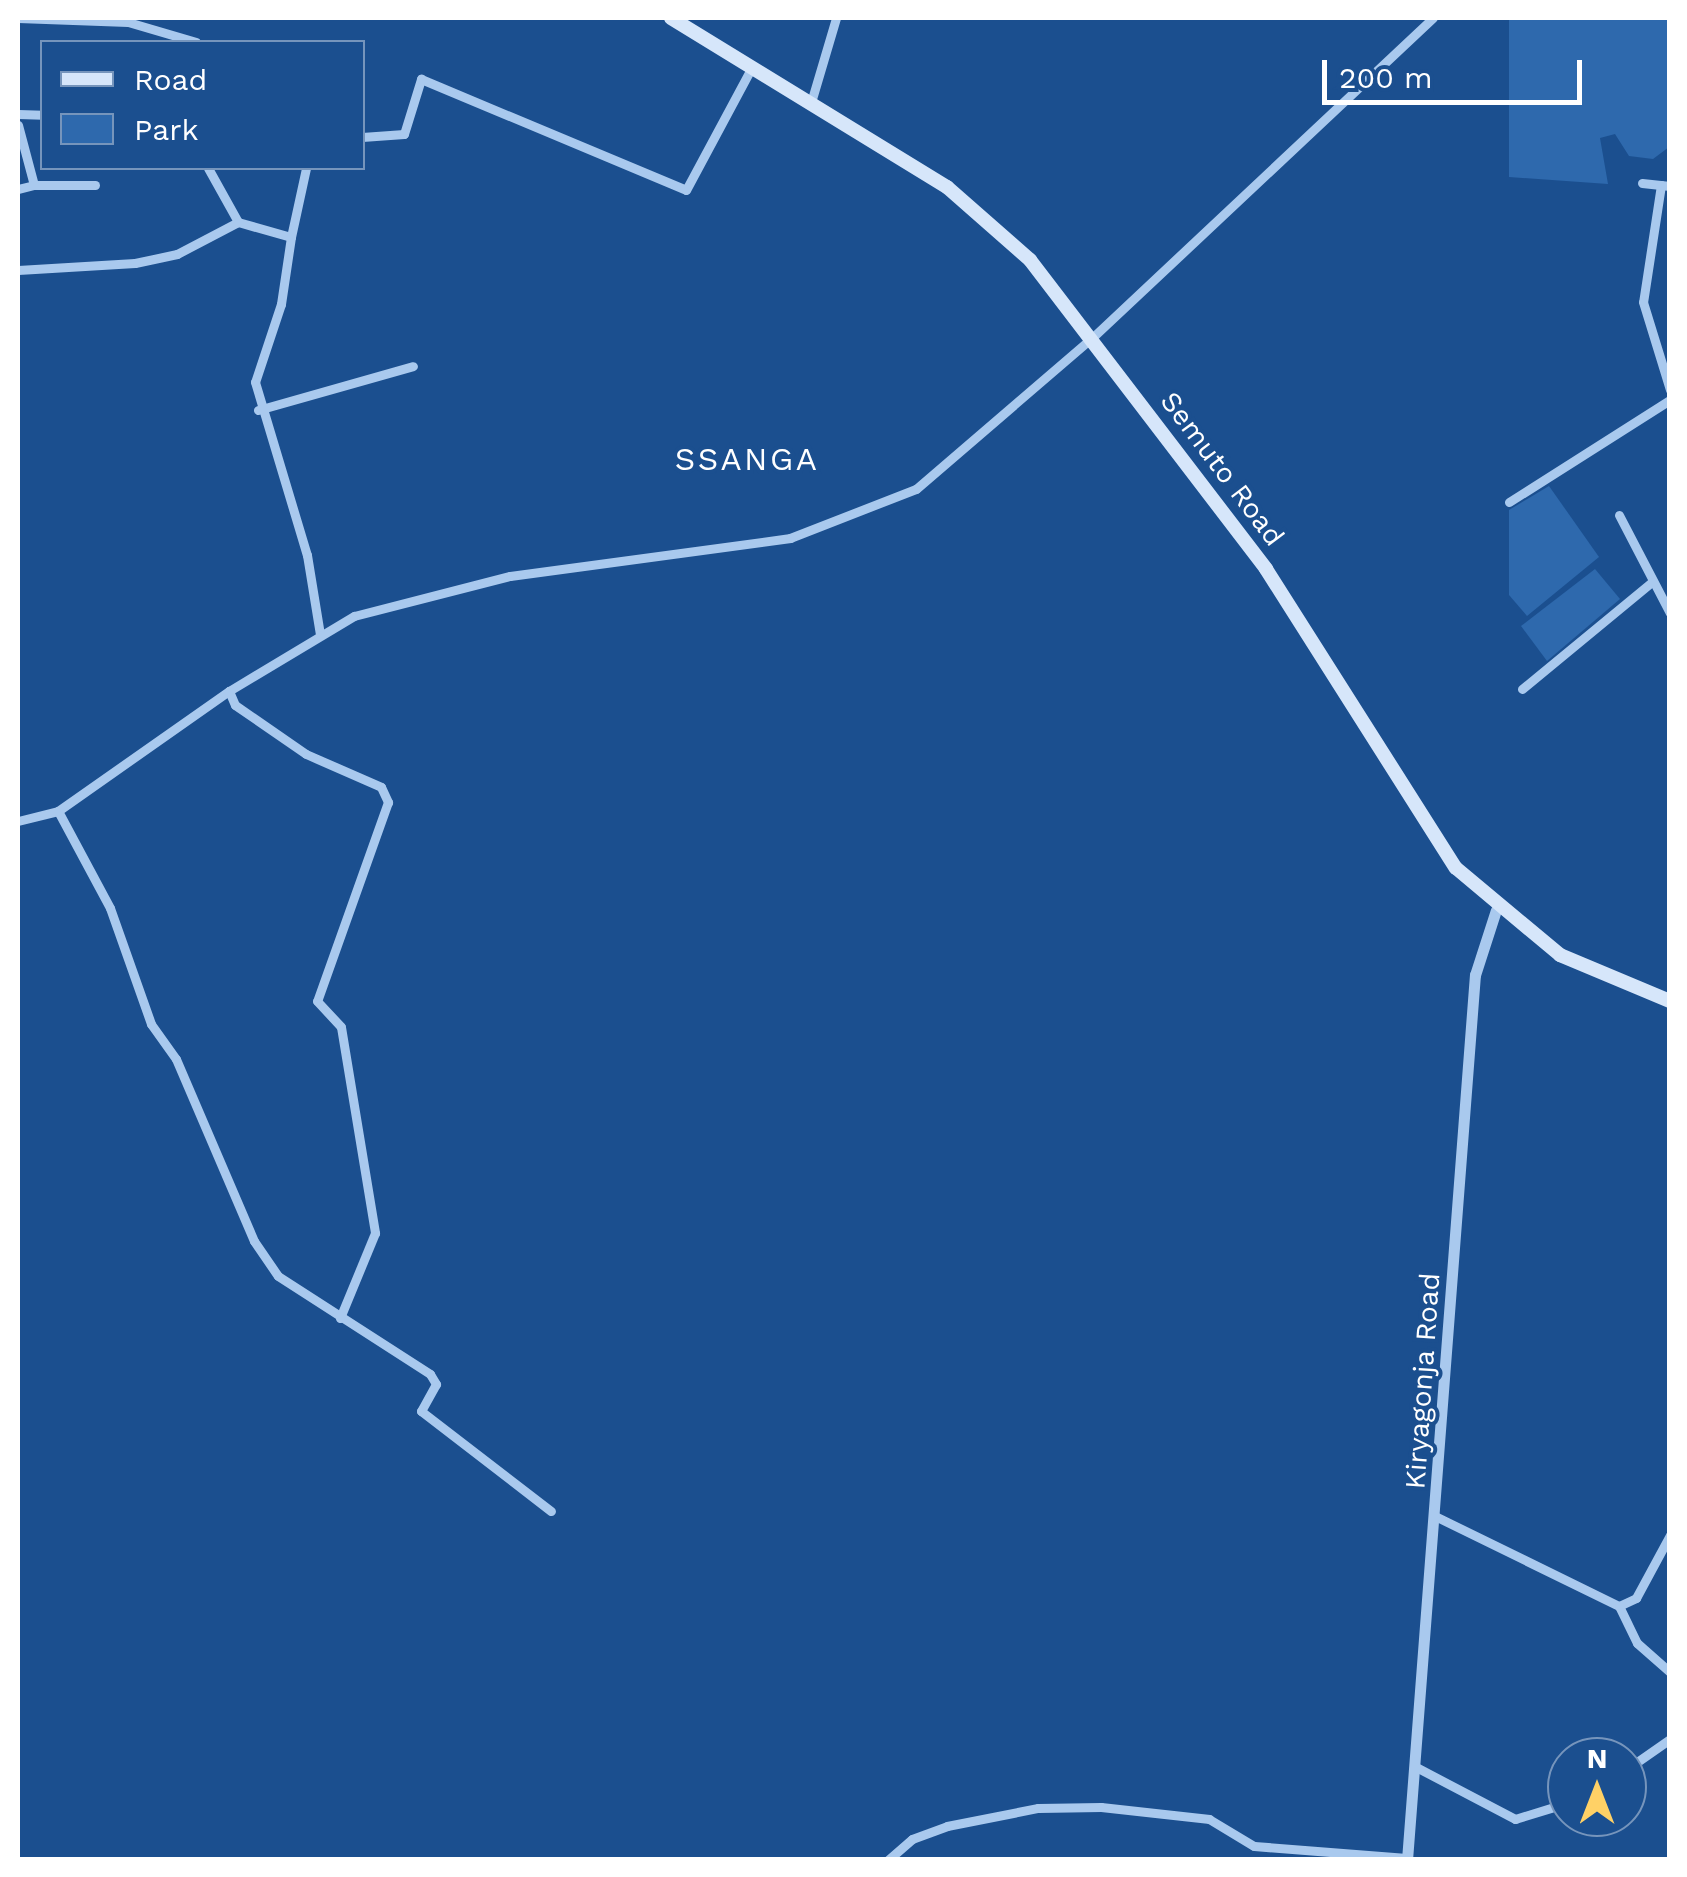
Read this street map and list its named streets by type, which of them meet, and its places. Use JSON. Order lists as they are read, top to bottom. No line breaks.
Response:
{"streets":{"main road":["Semuto Road"],"street":["Kiryagonja Road"]},"crossings":[["Semuto Road","Kiryagonja Road"]],"districts":["SSANGA"],"legend":["Road","Park"],"scale_bar":"200 m","north":"top"}
